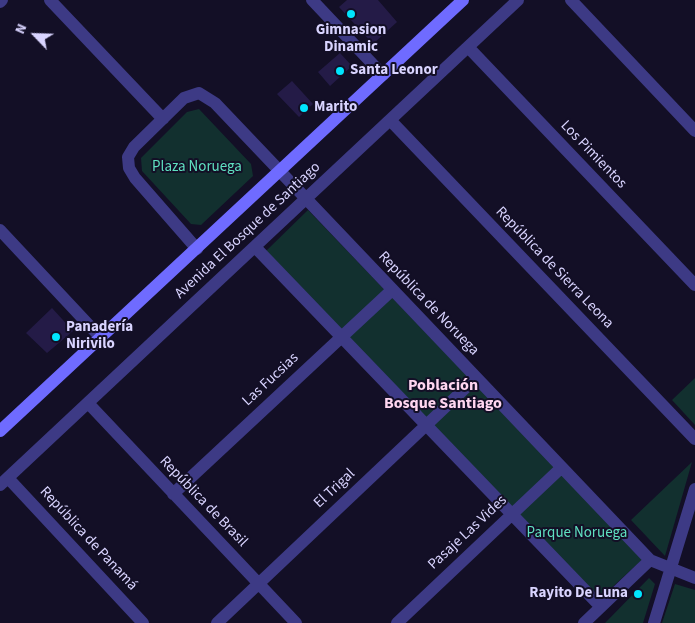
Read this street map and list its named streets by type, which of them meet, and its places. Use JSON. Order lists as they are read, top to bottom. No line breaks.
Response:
{"streets":{"main road":["Avenida El Bosque de Santiago"],"street":["Los Pimientos","República de Sierra Leona","República de Noruega","Las Fucsias","El Trigal","República de Brasil","Pasaje Las Vides","República de Panamá"]},"crossings":[["Los Pimientos","Avenida El Bosque de Santiago"],["Avenida El Bosque de Santiago","República de Sierra Leona"],["Avenida El Bosque de Santiago","República de Noruega"],["Avenida El Bosque de Santiago","República de Brasil"],["Avenida El Bosque de Santiago","República de Panamá"],["República de Noruega","Las Fucsias"],["República de Noruega","El Trigal"],["República de Noruega","Pasaje Las Vides"],["Las Fucsias","República de Brasil"],["El Trigal","República de Brasil"]],"districts":["Población Bosque Santiago"],"parks":["Plaza Noruega","Parque Noruega"],"places":["Gimnasion Dinamic","Santa Leonor","Marito","Panadería Nirivilo","Rayito De Luna"],"north":"top left"}
